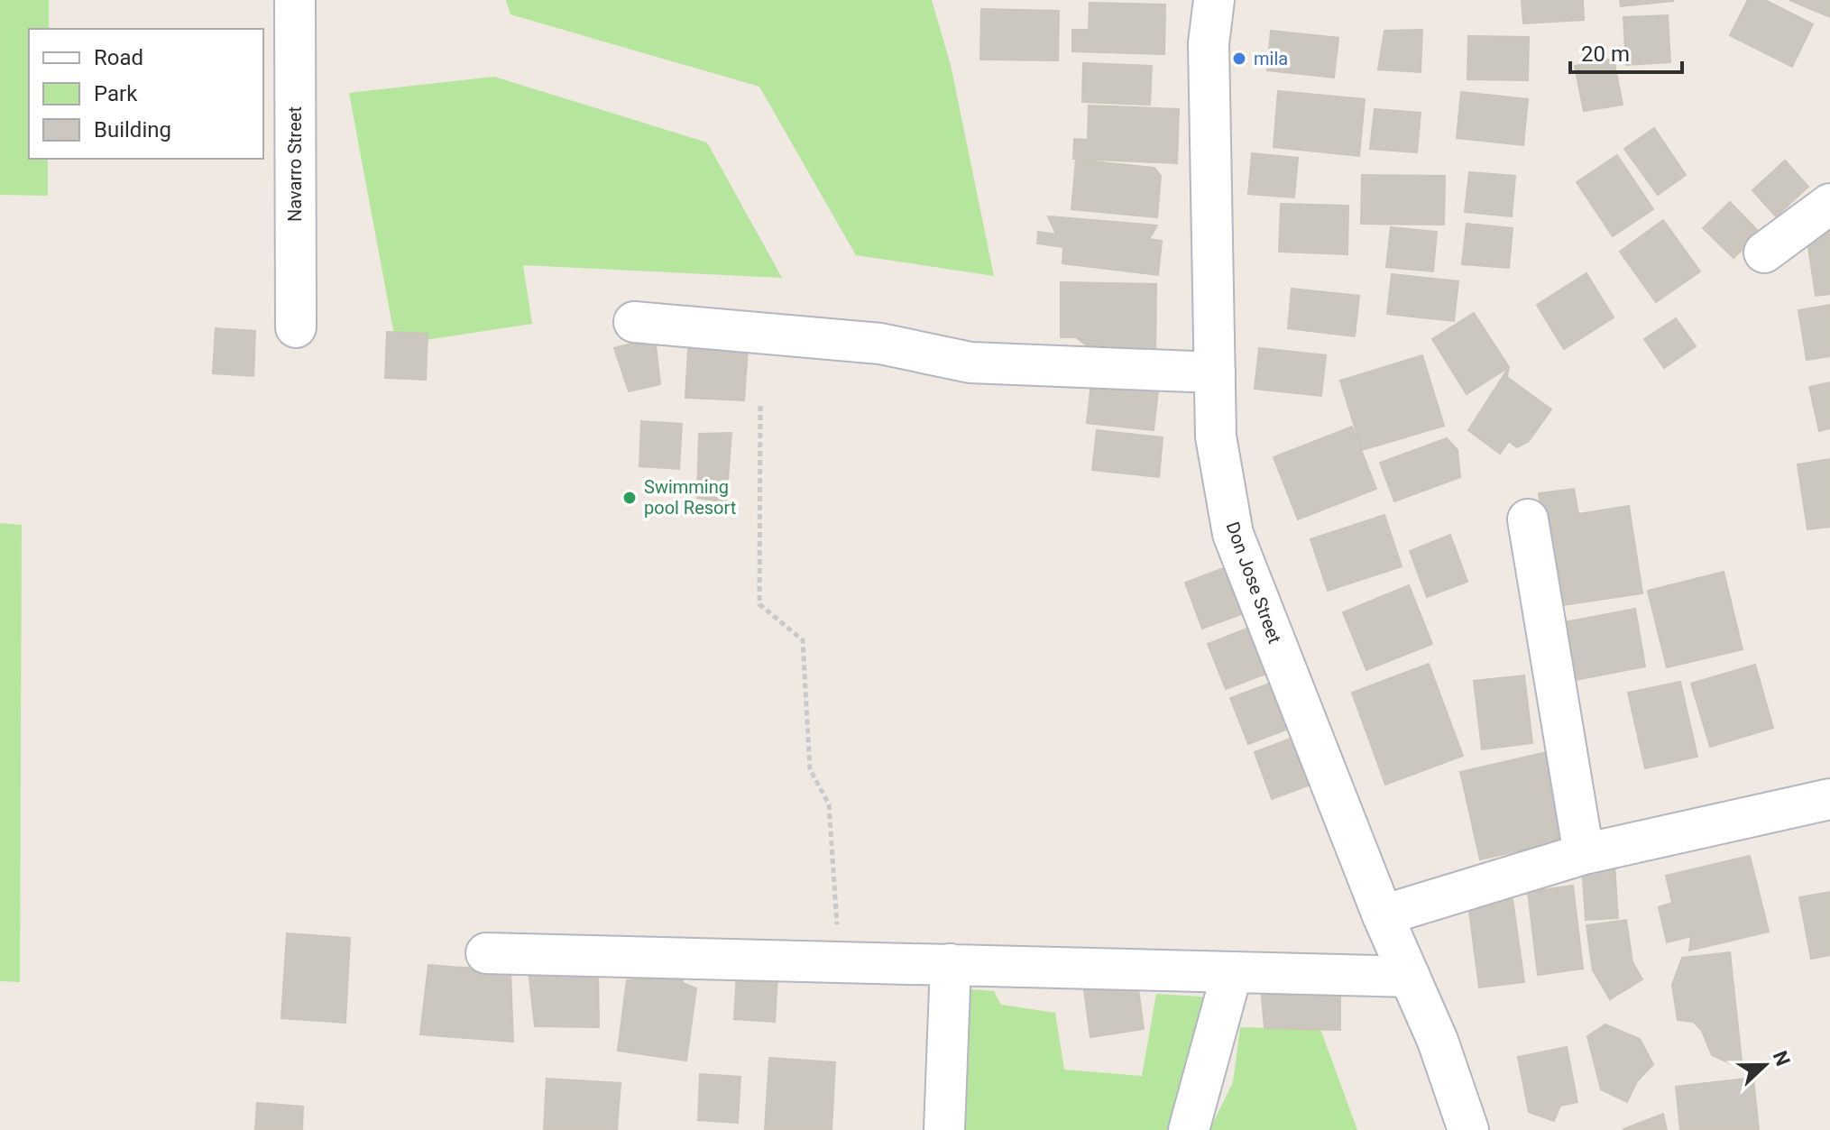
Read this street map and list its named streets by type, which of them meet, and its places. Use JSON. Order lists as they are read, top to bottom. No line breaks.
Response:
{"streets":{"street":["Navarro Street","Don Jose Street"]},"places":["mila","Swimming pool Resort"],"legend":["Road","Park","Building"],"scale_bar":"20 m","north":"right"}
